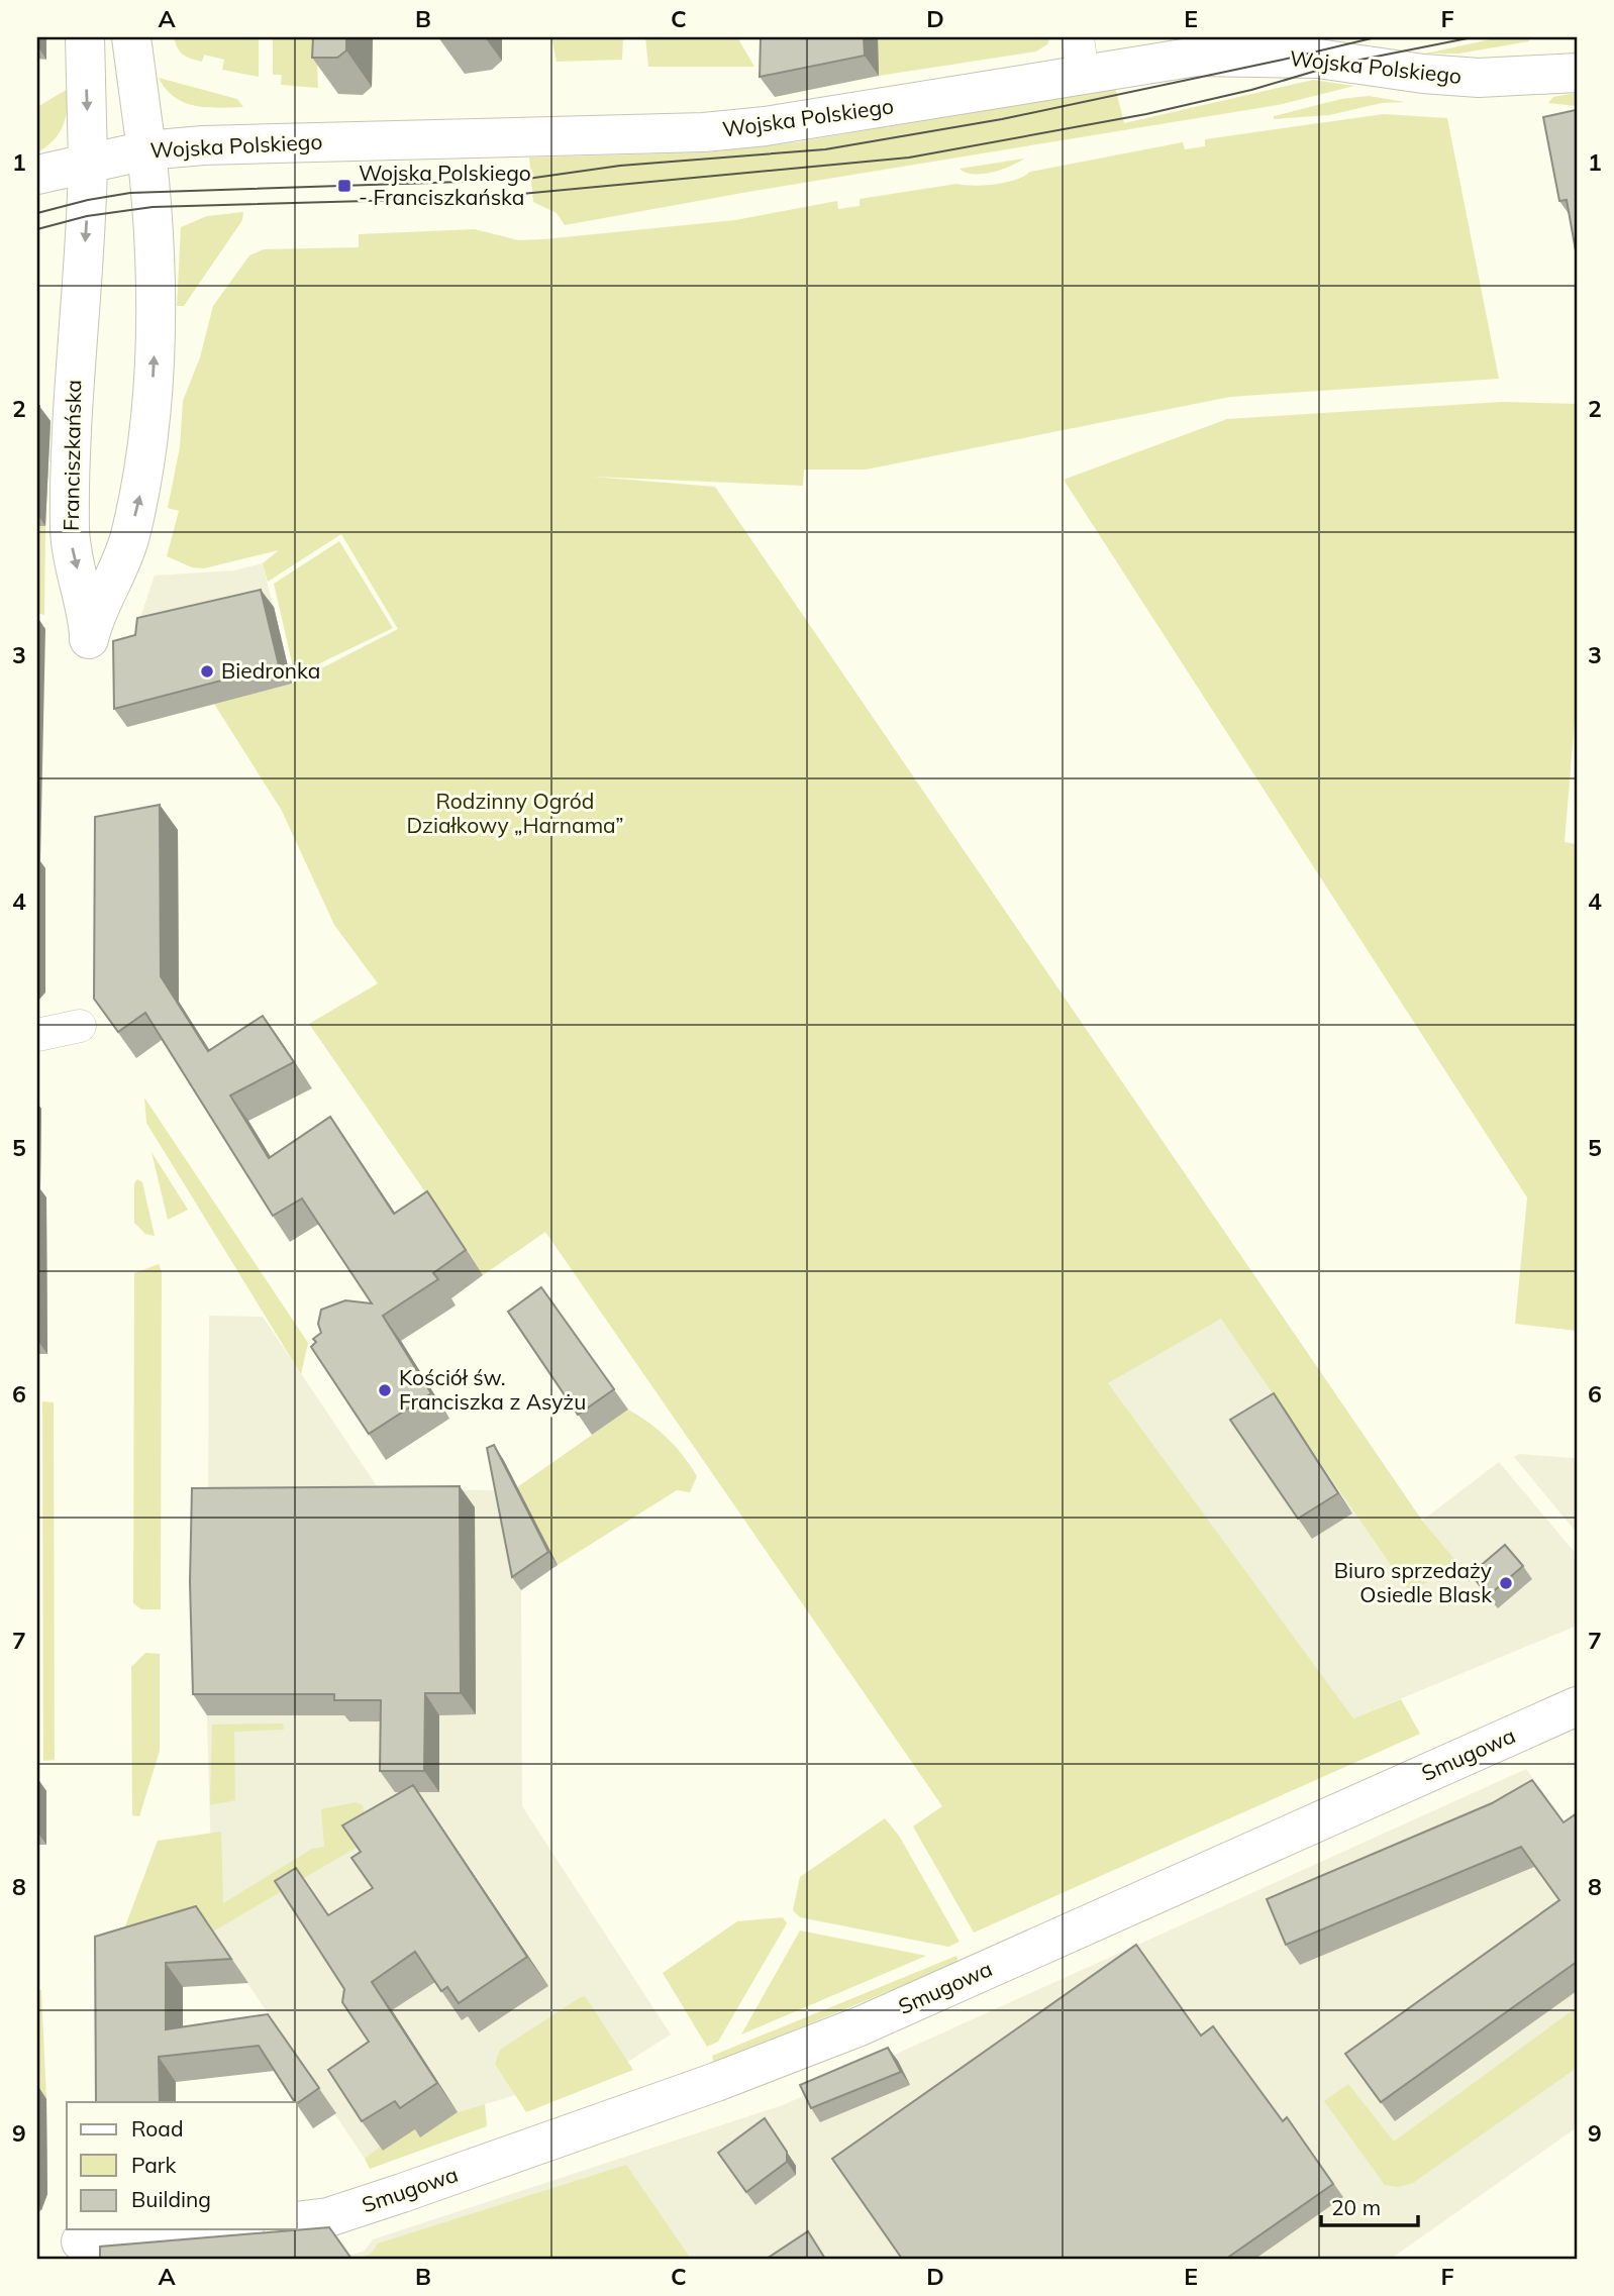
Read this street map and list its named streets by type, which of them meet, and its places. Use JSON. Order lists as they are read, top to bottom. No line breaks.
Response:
{"streets":{"main road":["Wojska Polskiego","Franciszkańska","Smugowa"]},"crossings":[["Wojska Polskiego","Franciszkańska"]],"parks":["Rodzinny Ogród Działkowy „Harnama”"],"places":{"transit":["Wojska Polskiego - Franciszkańska"],"other":["Biedronka","Kościół św. Franciszka z Asyżu","Biuro sprzedaży Osiedle Blask"]},"legend":["Road","Park","Building"],"scale_bar":"20 m","grid":{"columns":["A","B","C","D","E","F"],"rows":["1","2","3","4","5","6","7","8","9"]}}
